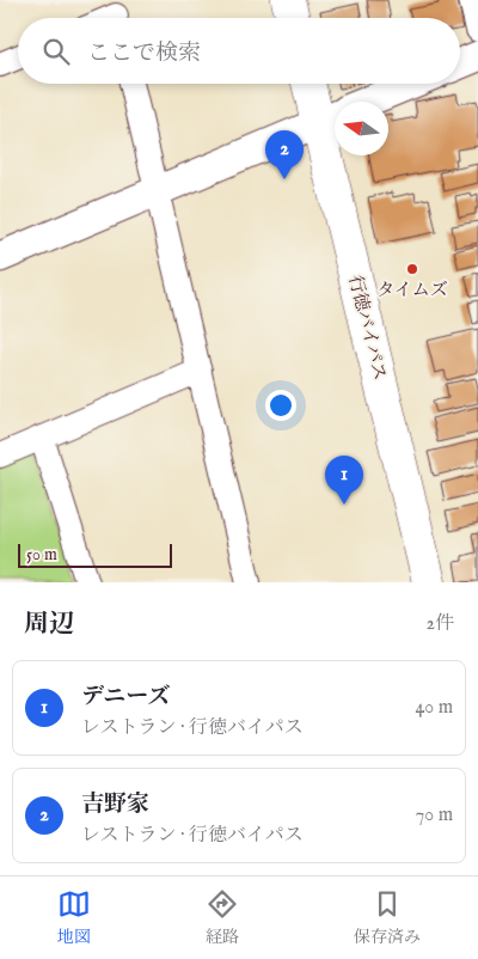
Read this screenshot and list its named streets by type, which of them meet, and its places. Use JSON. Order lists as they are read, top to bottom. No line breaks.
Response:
{"streets":{"main road":["行徳バイパス"]},"places":["タイムズ"],"scale_bar":"50 m","north":"left","page":{"search":"ここで検索","pins":["2","1"],"scale":"50 m","heading":["周辺","2件"],"list":[{"mark":"1","name":"デニーズ","note":"レストラン · 行徳バイパス","value":"40 m"},{"mark":"2","name":"吉野家","note":"レストラン · 行徳バイパス","value":"70 m"}],"nav":["地図","経路","保存済み"]}}
